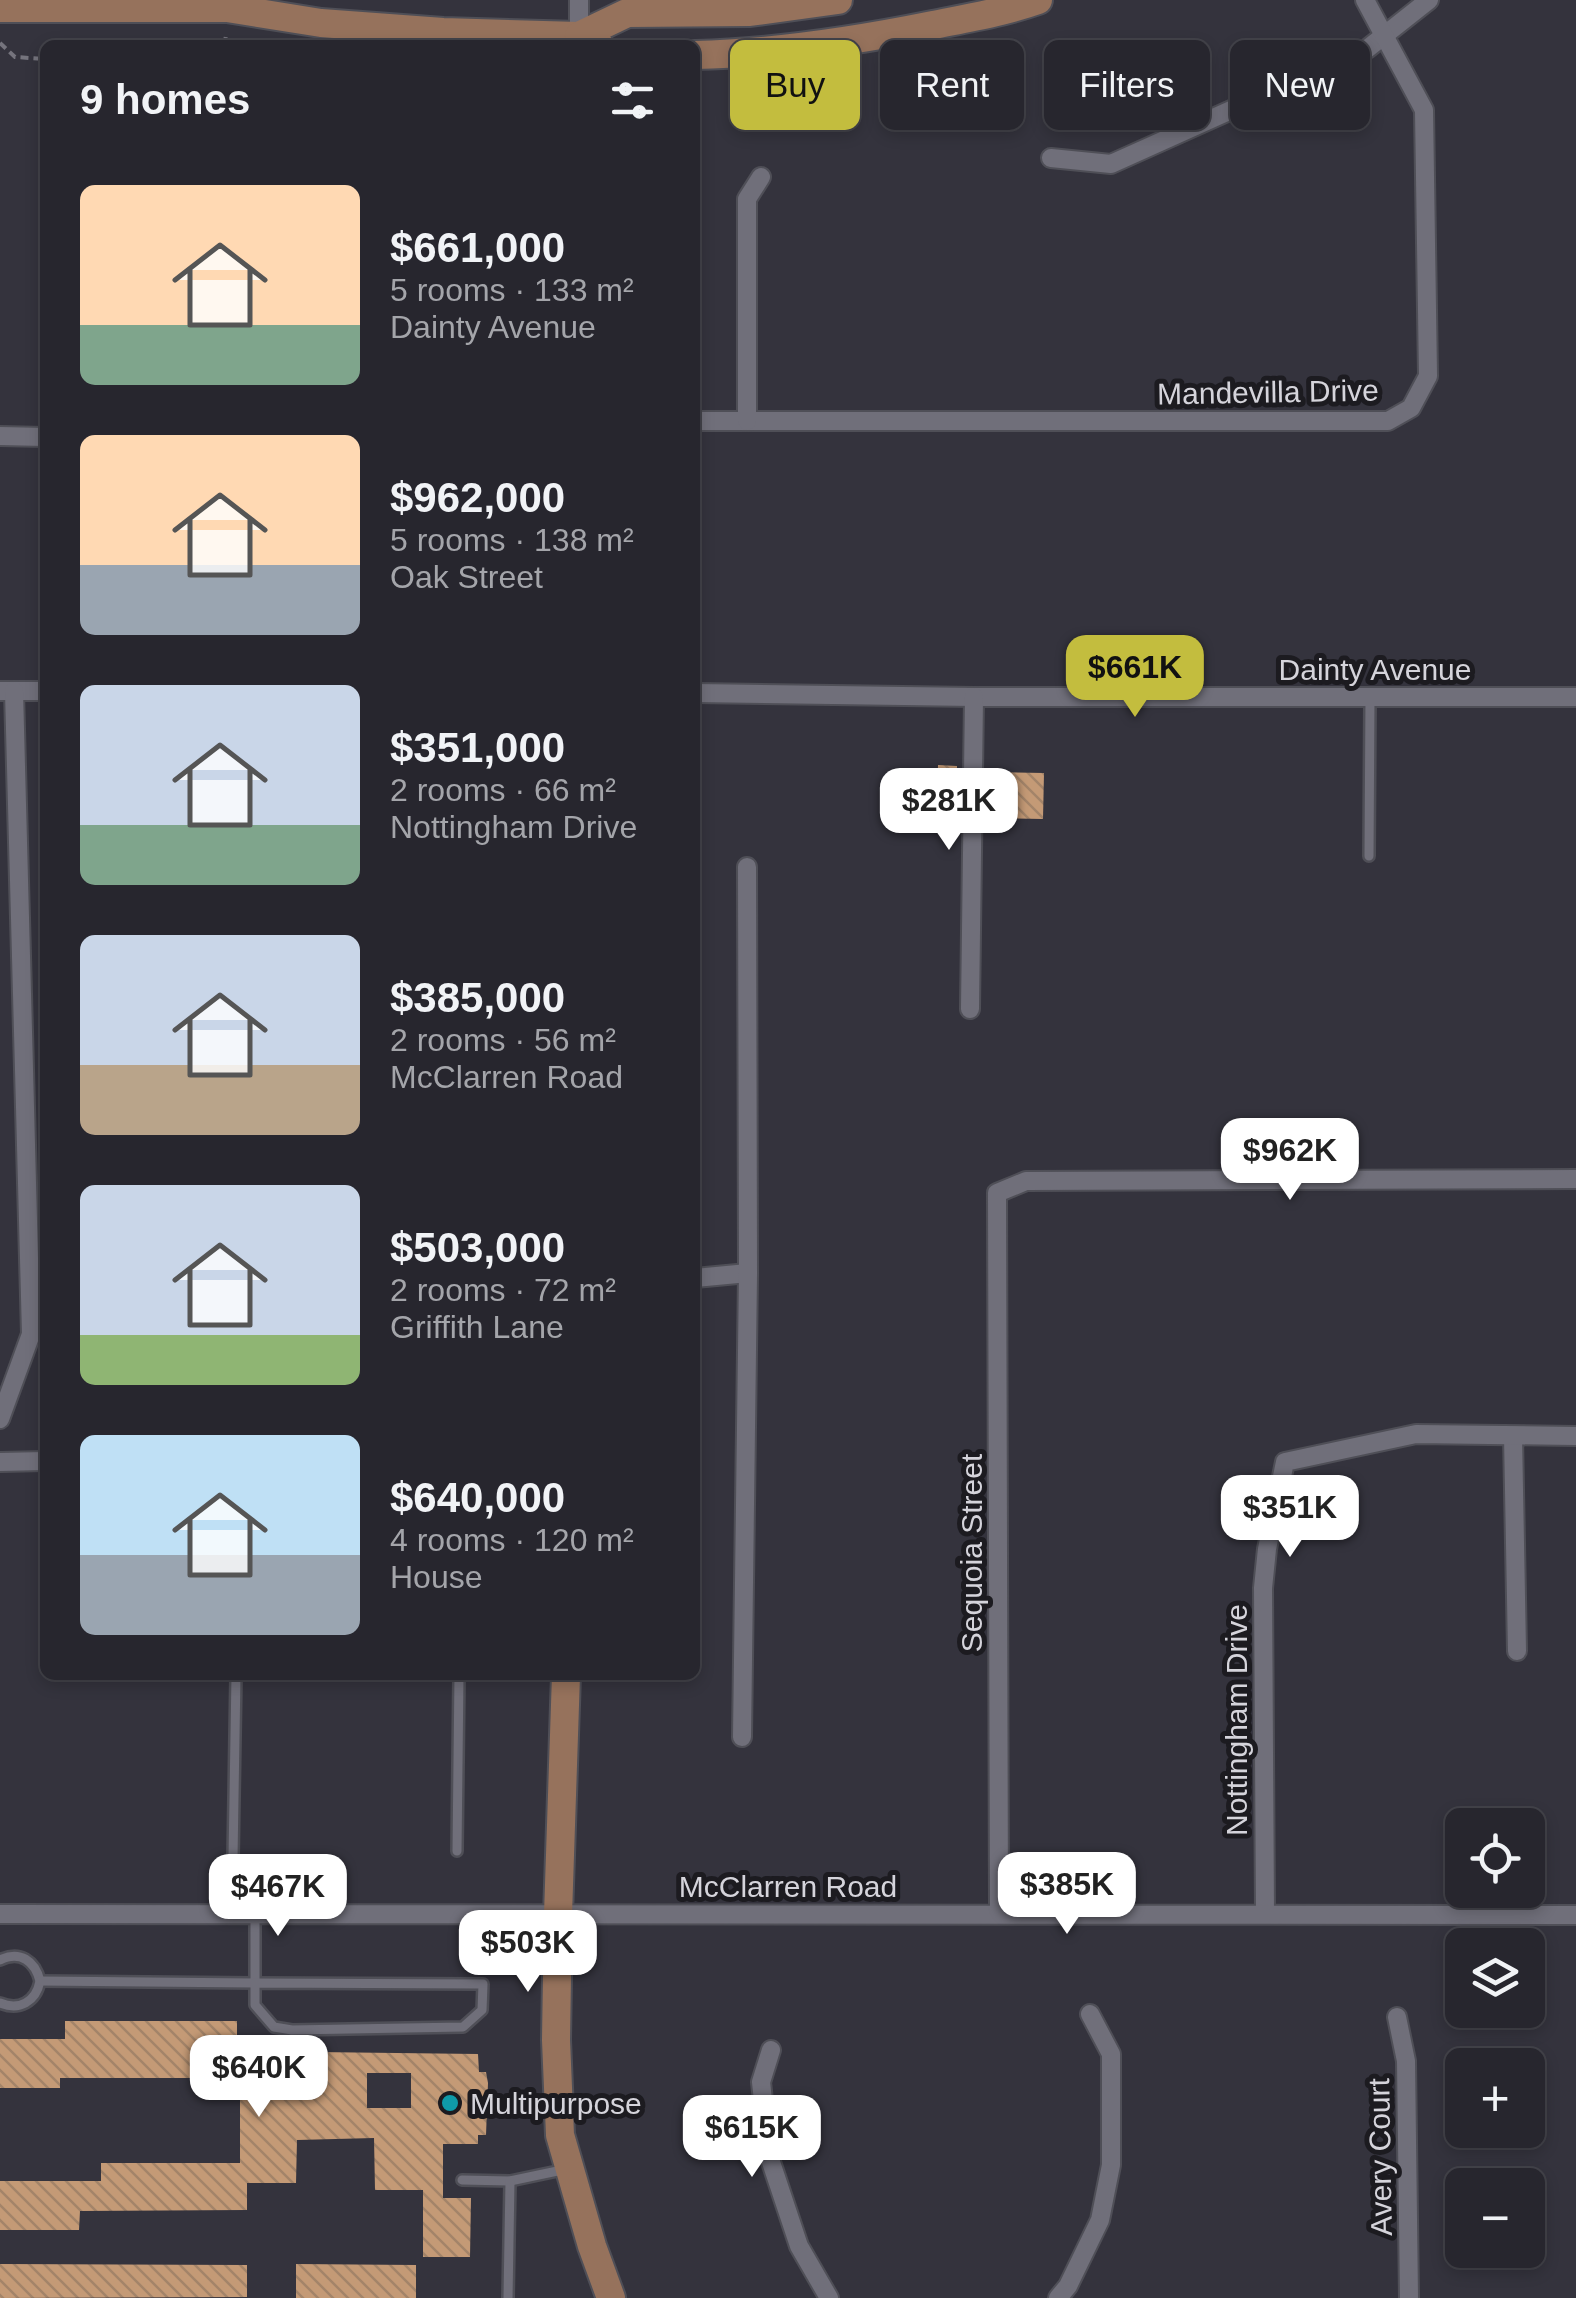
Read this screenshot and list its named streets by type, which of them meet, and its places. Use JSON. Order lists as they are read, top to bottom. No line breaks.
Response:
{"streets":{"street":["Mandevilla Drive","Dainty Avenue","Sequoia Street","Nottingham Drive","McClarren Road","Avery Court"]},"crossings":[["Sequoia Street","McClarren Road"],["Nottingham Drive","McClarren Road"]],"places":["Multipurpose"],"page":{"chip":["Buy","Rent","Filters","New"],"heading":"9 homes","list":[{"name":"$661,000","note":"5 rooms · 133 m² · Dainty Avenue"},{"name":"$962,000","note":"5 rooms · 138 m² · Oak Street"},{"name":"$351,000","note":"2 rooms · 66 m² · Nottingham Drive"},{"name":"$385,000","note":"2 rooms · 56 m² · McClarren Road"},{"name":"$503,000","note":"2 rooms · 72 m² · Griffith Lane"},{"name":"$640,000","note":"4 rooms · 120 m² · House"}],"price":["$661K","$281K","$962K","$351K","$385K","$467K","$503K","$640K","$615K"],"map_buttons":["+","−"]}}
